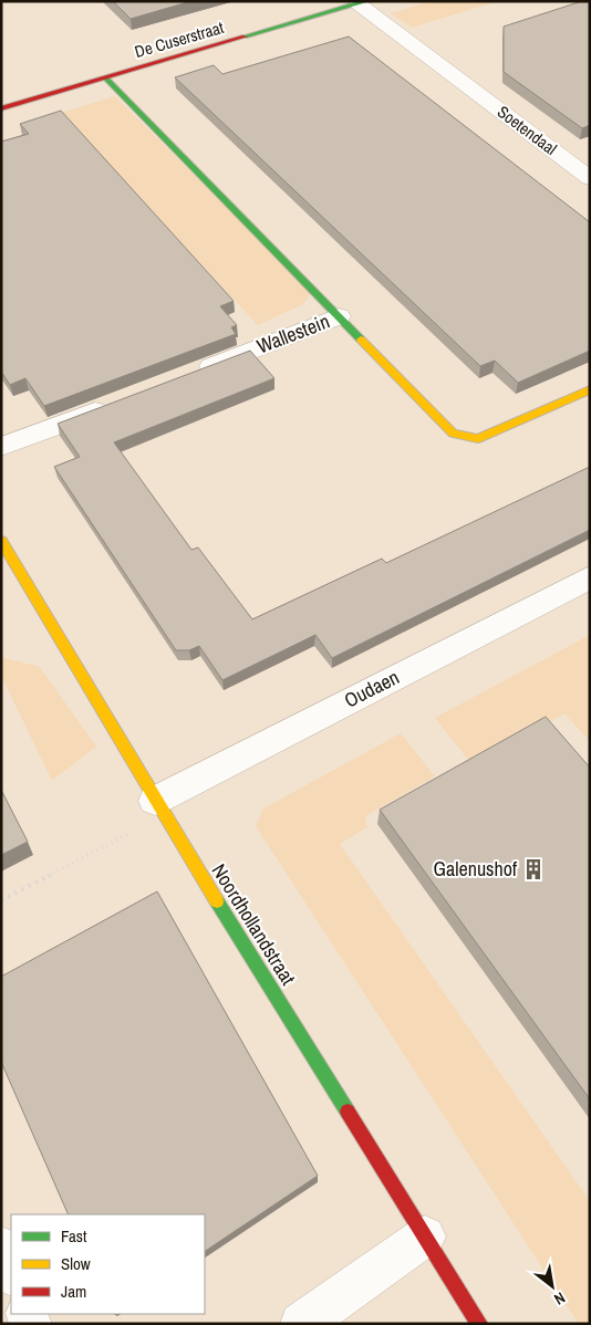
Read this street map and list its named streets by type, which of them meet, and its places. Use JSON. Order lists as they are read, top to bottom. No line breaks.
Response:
{"streets":{"street":["De Cuserstraat","Soetendaal","Wallestein","Oudaen","Noordhollandstraat"]},"crossings":[["De Cuserstraat","Soetendaal"],["De Cuserstraat","Wallestein"],["Oudaen","Noordhollandstraat"]],"places":{"building":["Galenushof"]},"legend":["Fast","Slow","Jam"],"north":"bottom right"}
